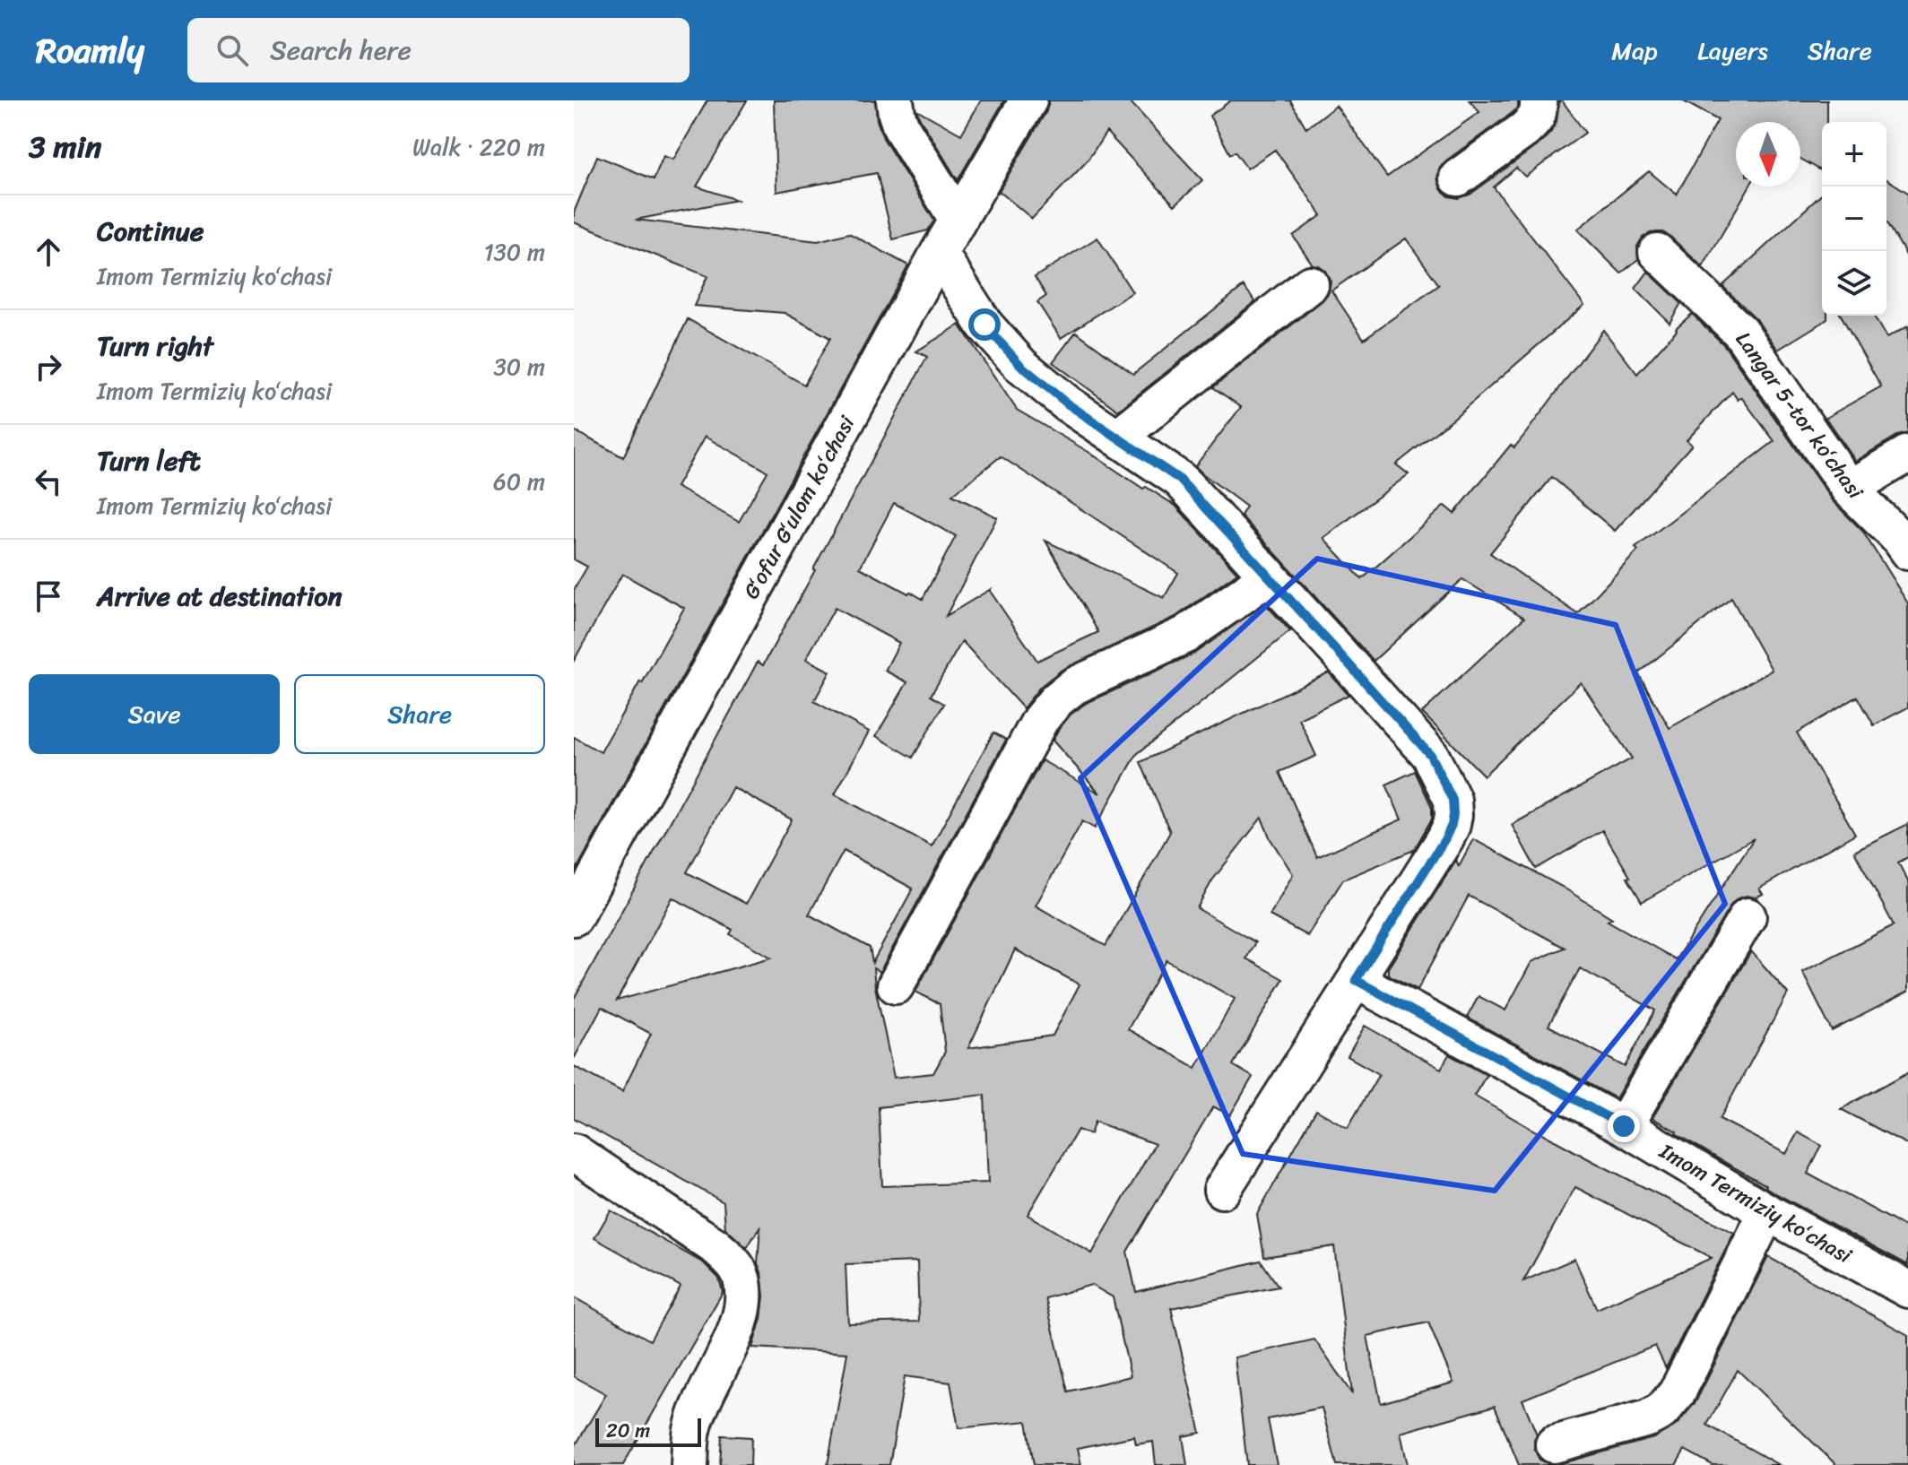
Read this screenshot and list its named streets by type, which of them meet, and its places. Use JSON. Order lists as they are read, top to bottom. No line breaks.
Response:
{"streets":{"street":["Langar 5-tor koʻchasi","Gʻofur Gʻulom koʻchasi","Imom Termiziy koʻchasi"]},"scale_bar":"20 m","north":"bottom","page":{"header":"Roamly","search":"Search here","nav":["Map","Layers","Share"],"heading":["3 min","Walk · 220 m"],"map_buttons":["+","−"],"list":[["Continue","Imom Termiziy koʻchasi","130 m"],["Turn right","Imom Termiziy koʻchasi","30 m"],["Turn left","Imom Termiziy koʻchasi","60 m"],"Arrive at destination"],"buttons":["Save","Share"],"scale":"20 m"}}
